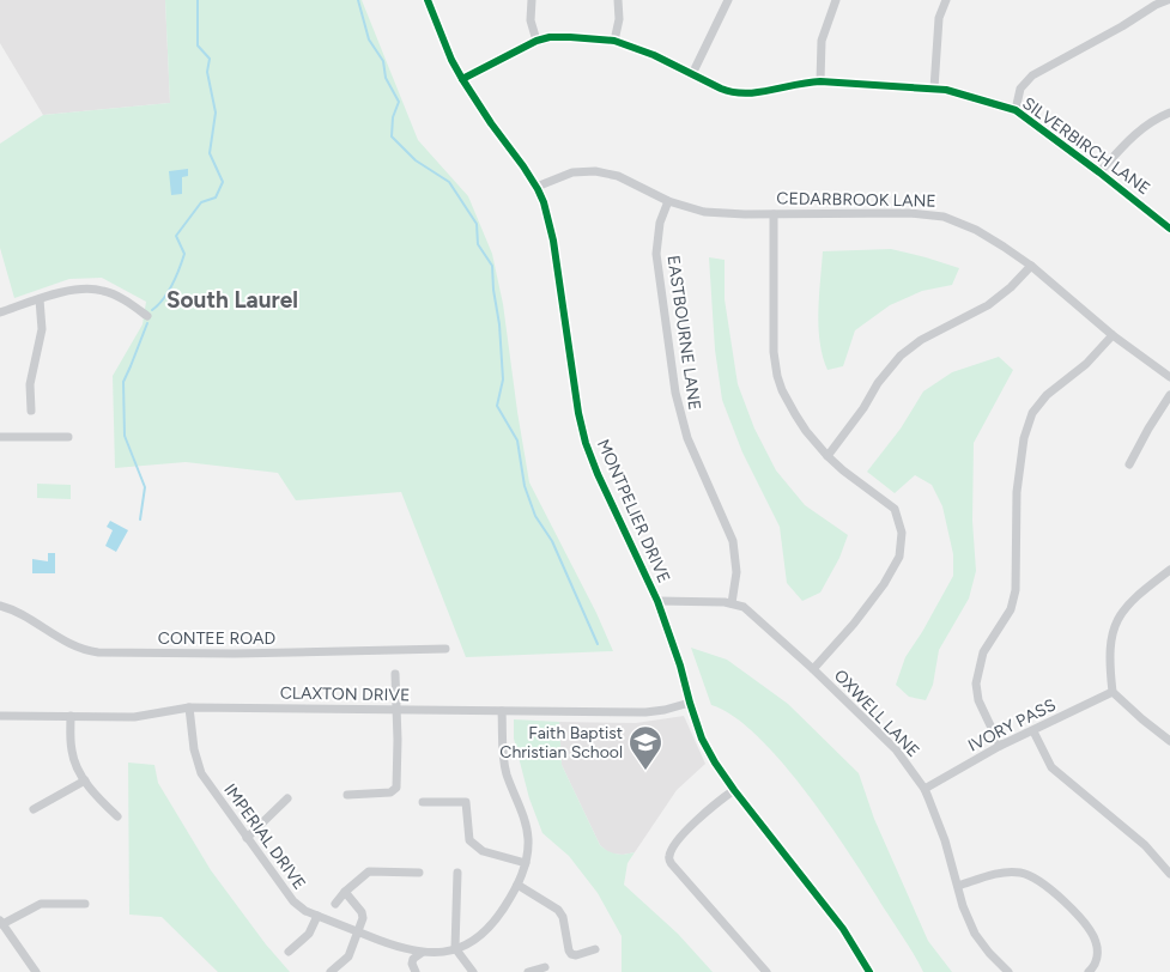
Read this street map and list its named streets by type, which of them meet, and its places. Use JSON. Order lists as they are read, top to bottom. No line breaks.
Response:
{"streets":{"street":["SILVERBIRCH LANE","CEDARBROOK LANE","EASTBOURNE LANE","MONTPELIER DRIVE","CONTEE ROAD","CLAXTON DRIVE","OXWELL LANE","IVORY PASS","IMPERIAL DRIVE"]},"crossings":[["SILVERBIRCH LANE","MONTPELIER DRIVE"],["CEDARBROOK LANE","EASTBOURNE LANE"],["CEDARBROOK LANE","MONTPELIER DRIVE"],["EASTBOURNE LANE","OXWELL LANE"],["MONTPELIER DRIVE","CLAXTON DRIVE"],["MONTPELIER DRIVE","OXWELL LANE"],["CLAXTON DRIVE","IMPERIAL DRIVE"],["OXWELL LANE","IVORY PASS"]],"districts":["South Laurel"],"places":{"school or university":["Faith Baptist Christian School"]}}
